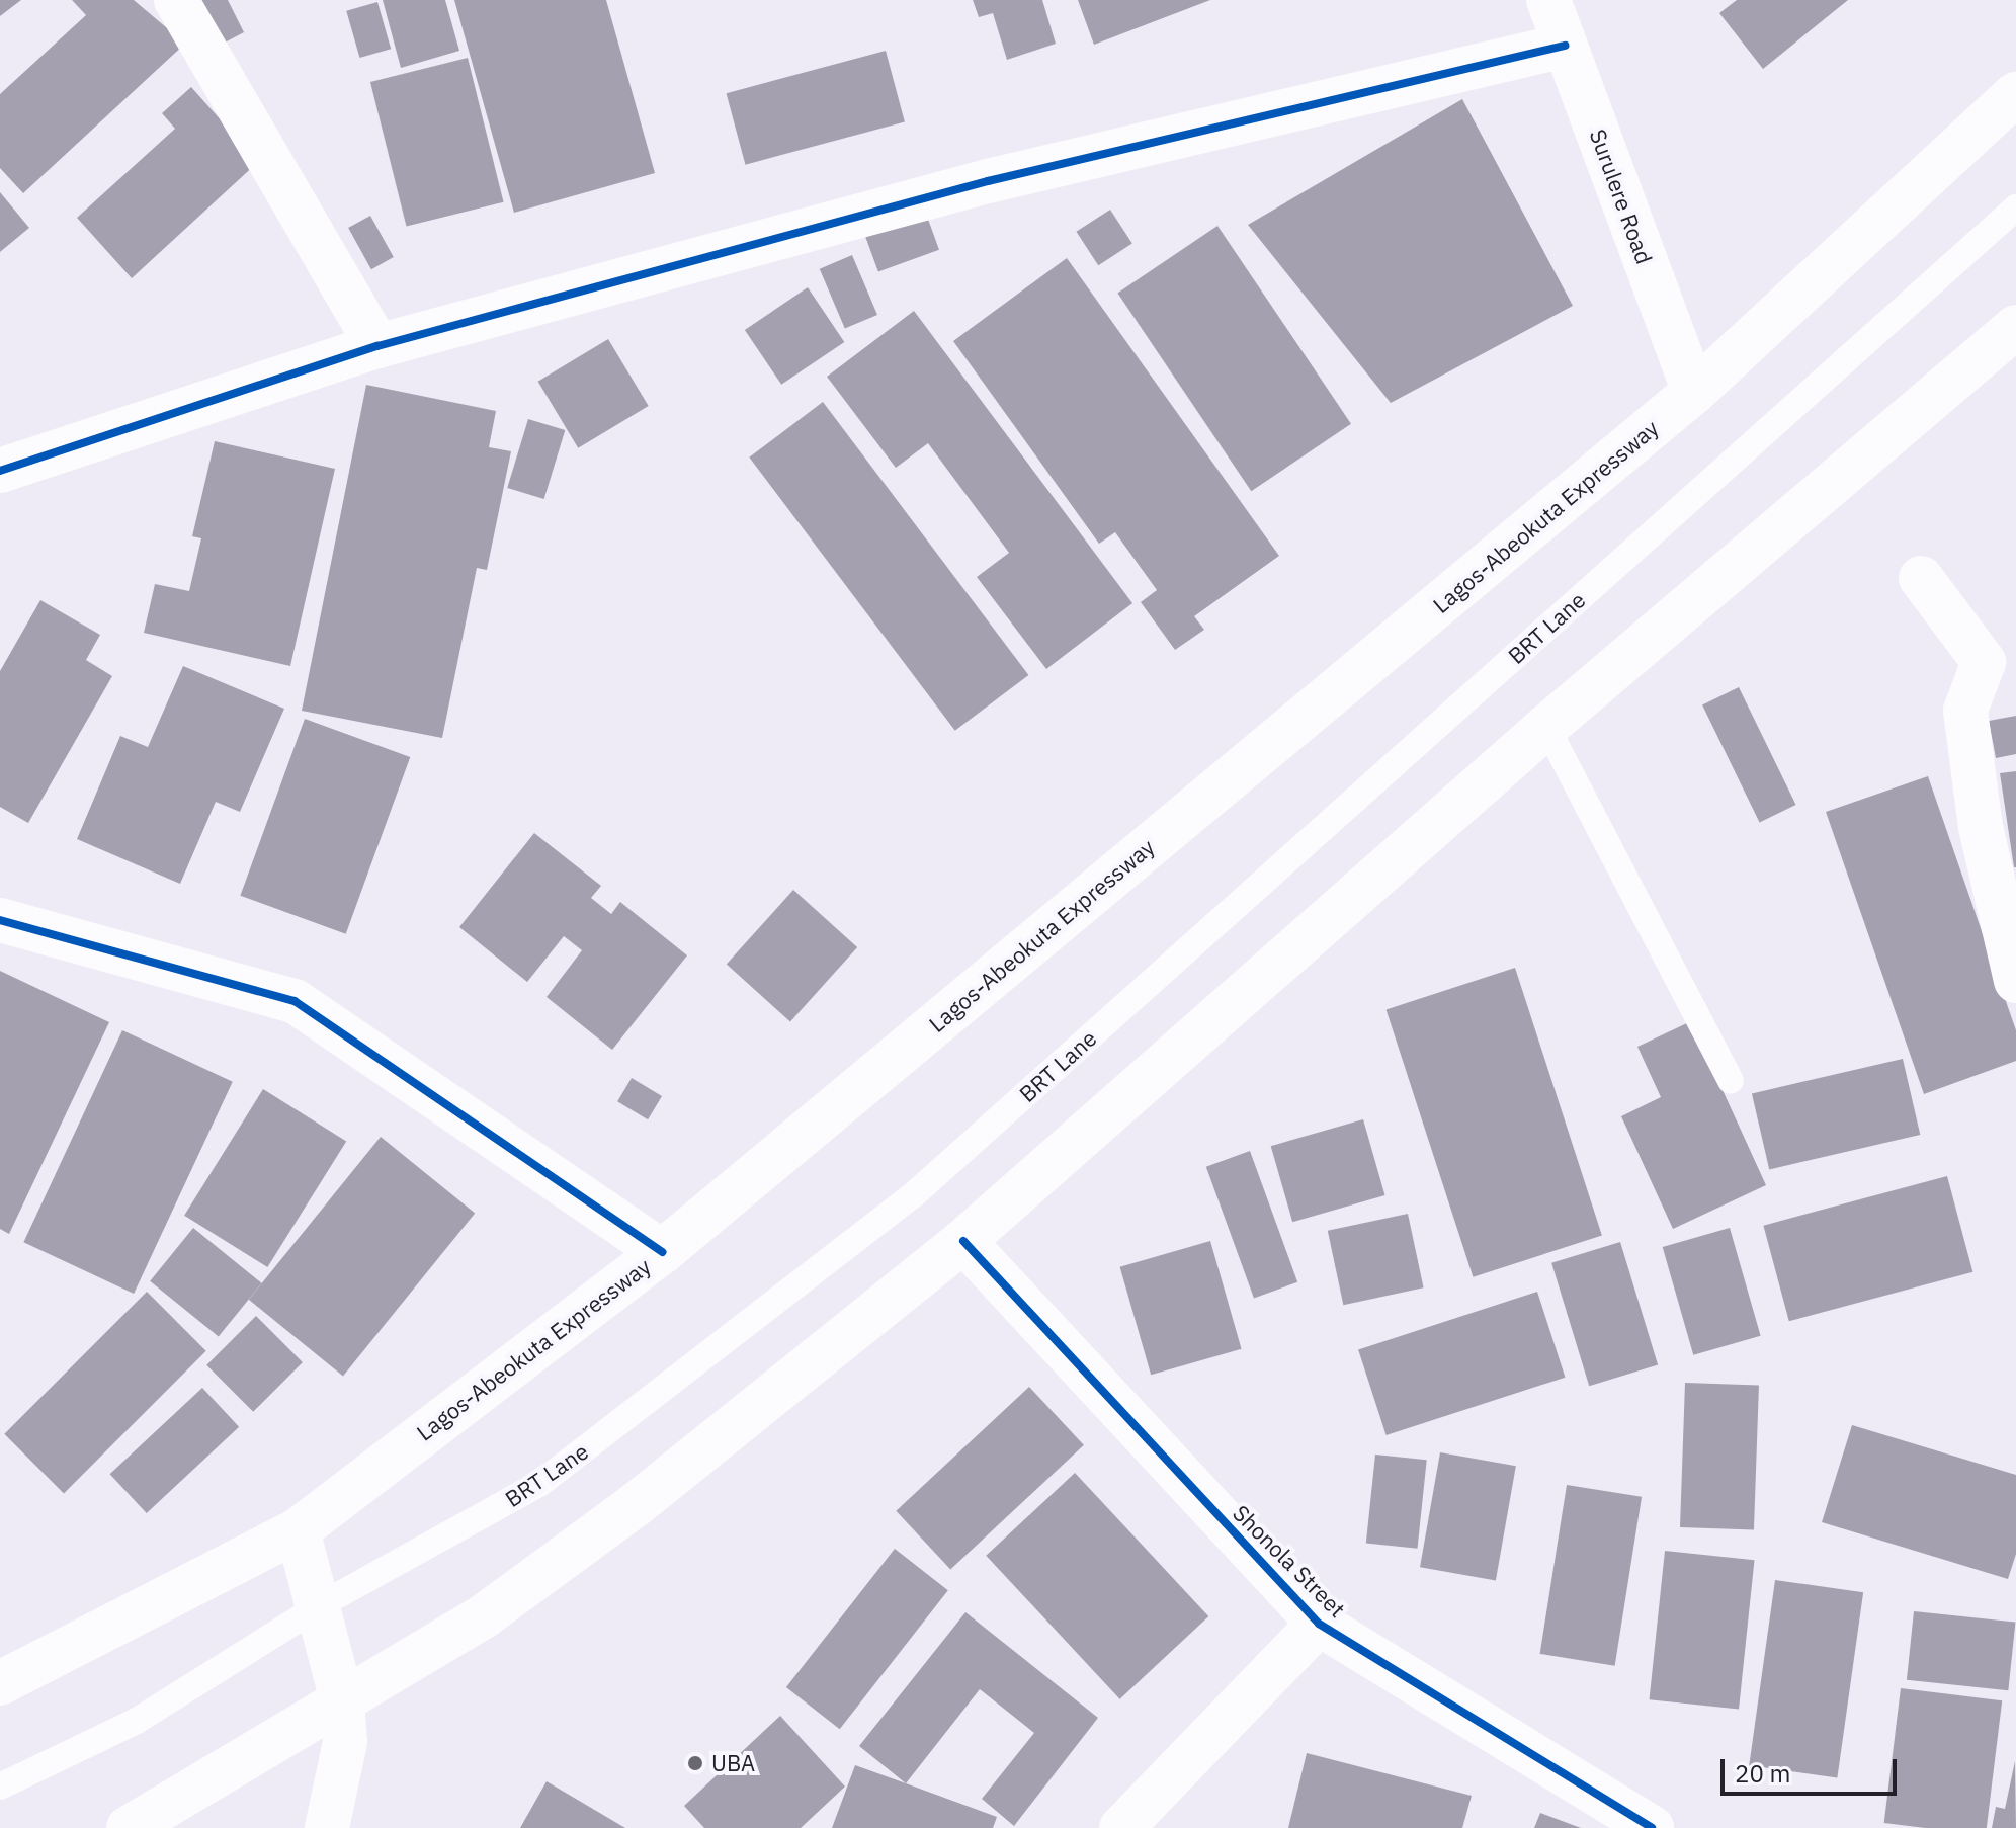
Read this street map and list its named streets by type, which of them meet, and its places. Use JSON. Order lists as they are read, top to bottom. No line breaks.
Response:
{"streets":{"main road":["Surulere Road","Lagos-Abeokuta Expressway","Shonola Street"],"lane":["BRT Lane"]},"crossings":[["Surulere Road","Lagos-Abeokuta Expressway"]],"places":["UBA"],"scale_bar":"20 m"}
